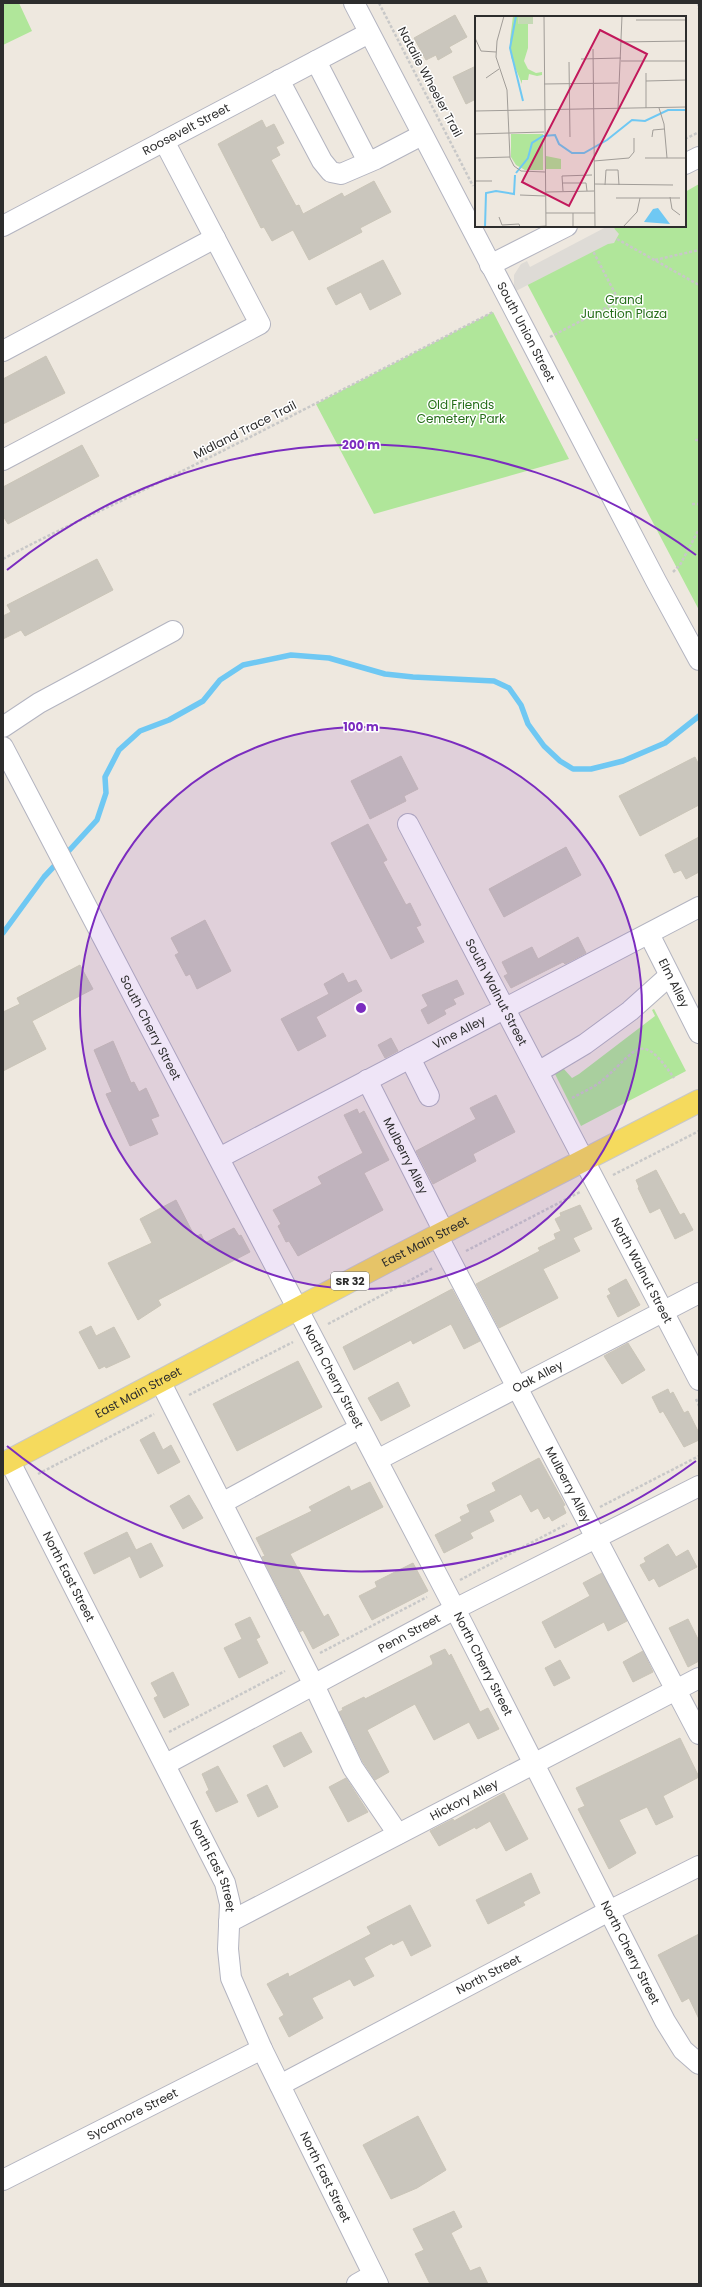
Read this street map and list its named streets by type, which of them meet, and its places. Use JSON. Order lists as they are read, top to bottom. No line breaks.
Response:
{"streets":{"main road":["East Main Street","SR 32"],"street":["Roosevelt Street","South Union Street","Elm Alley","South Walnut Street","South Cherry Street","Vine Alley","Mulberry Alley","North Walnut Street","Oak Alley","North Cherry Street","North East Street","Penn Street","Hickory Alley","North Street","Sycamore Street"],"path":["Natalie Wheeler Trail","Midland Trace Trail"]},"crossings":[["Roosevelt Street","South Union Street"],["Elm Alley","Vine Alley"],["South Walnut Street","Vine Alley"],["South Walnut Street","East Main Street"],["South Walnut Street","North Walnut Street"],["South Cherry Street","Vine Alley"],["South Cherry Street","East Main Street"],["South Cherry Street","North Cherry Street"],["Vine Alley","Mulberry Alley"],["Mulberry Alley","East Main Street"],["Mulberry Alley","Oak Alley"],["Mulberry Alley","Penn Street"],["Mulberry Alley","Hickory Alley"],["East Main Street","North Walnut Street"],["East Main Street","North Cherry Street"],["East Main Street","North East Street"],["North Walnut Street","Oak Alley"],["Oak Alley","North Cherry Street"],["North Cherry Street","Penn Street"],["North Cherry Street","Hickory Alley"],["North Cherry Street","North Street"],["North East Street","Penn Street"],["North East Street","Hickory Alley"],["North East Street","North Street"],["North East Street","Sycamore Street"]],"parks":["Grand Junction Plaza","Old Friends Cemetery Park"],"rings":["200 m","100 m"]}
